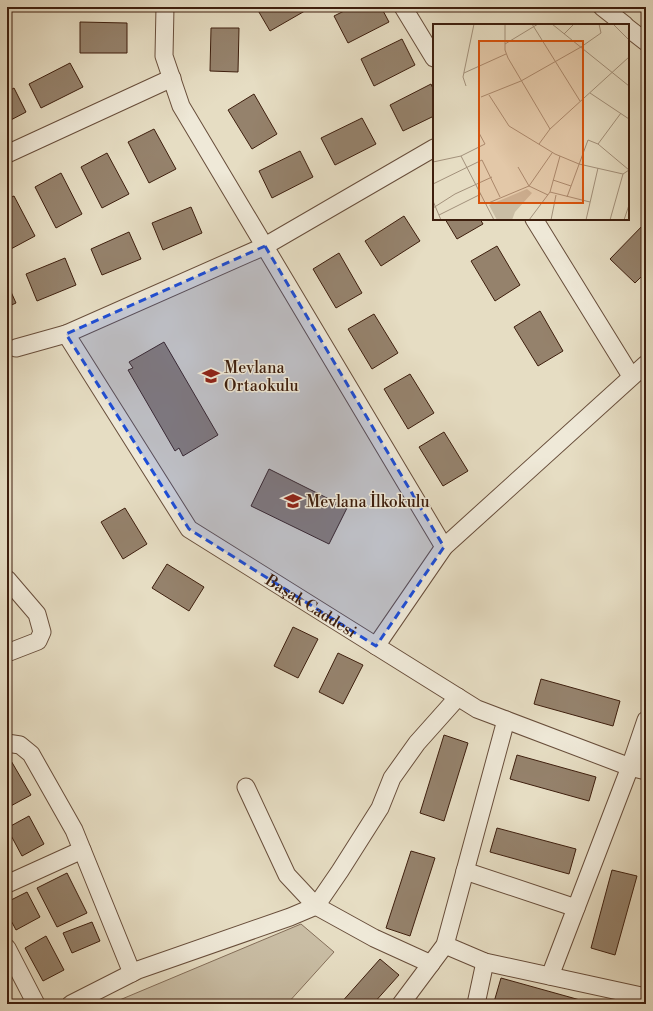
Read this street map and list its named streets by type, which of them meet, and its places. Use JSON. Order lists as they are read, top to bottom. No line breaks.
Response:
{"streets":{"street":["Başak Caddesi"]},"places":{"school or university":["Mevlana Ortaokulu","Mevlana İlkokulu"]}}
